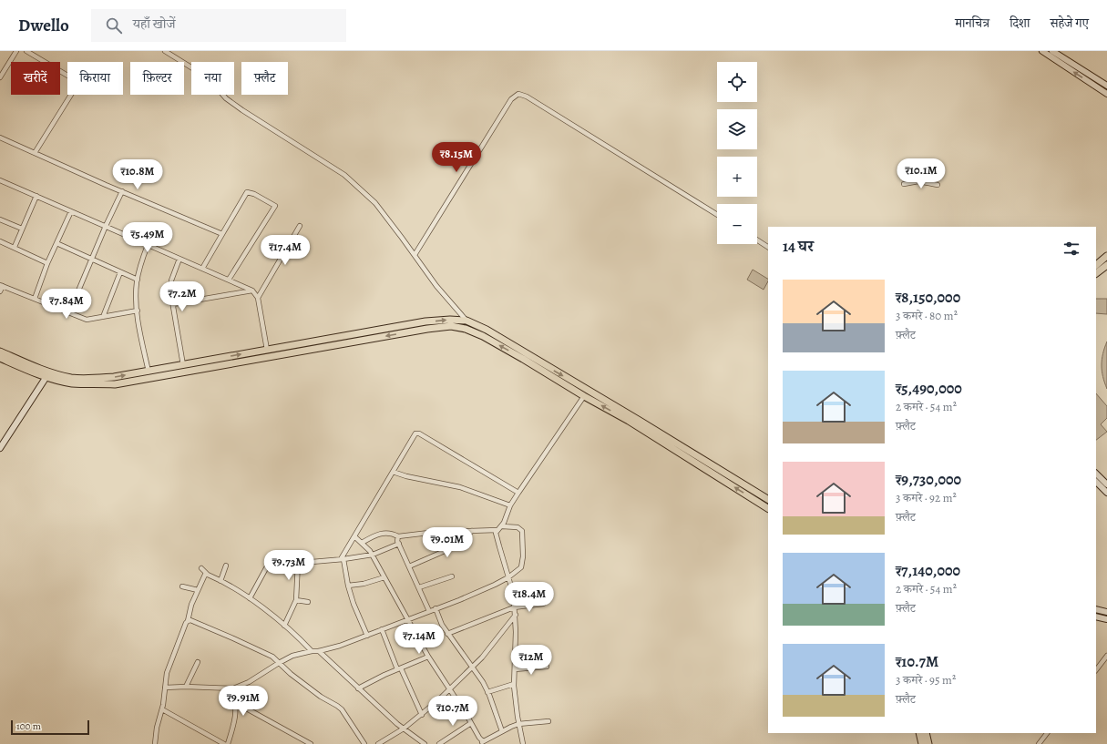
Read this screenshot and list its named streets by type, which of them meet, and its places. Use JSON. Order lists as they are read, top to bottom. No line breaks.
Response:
{"scale_bar":"100 m","page":{"header":"Dwello","search":"यहाँ खोजें","nav":["मानचित्र","दिशा","सहेजे गए"],"map_buttons":["+","−"],"chip":["खरीदें","किराया","फ़िल्टर","नया","फ़्लैट"],"price":["₹8.15M","₹10.1M","₹10.8M","₹5.49M","₹17.4M","₹7.2M","₹7.84M","₹9.01M","₹9.73M","₹18.4M","₹7.14M","₹12M","₹9.91M","₹10.7M"],"heading":"14 घर","list":[{"name":"₹8,150,000","note":"3 कमरे · 80 m² · फ़्लैट"},{"name":"₹5,490,000","note":"2 कमरे · 54 m² · फ़्लैट"},{"name":"₹9,730,000","note":"3 कमरे · 92 m² · फ़्लैट"},{"name":"₹7,140,000","note":"2 कमरे · 54 m² · फ़्लैट"},{"name":"₹10.7M","note":"3 कमरे · 95 m² · फ़्लैट"}],"scale":"100 m"}}
